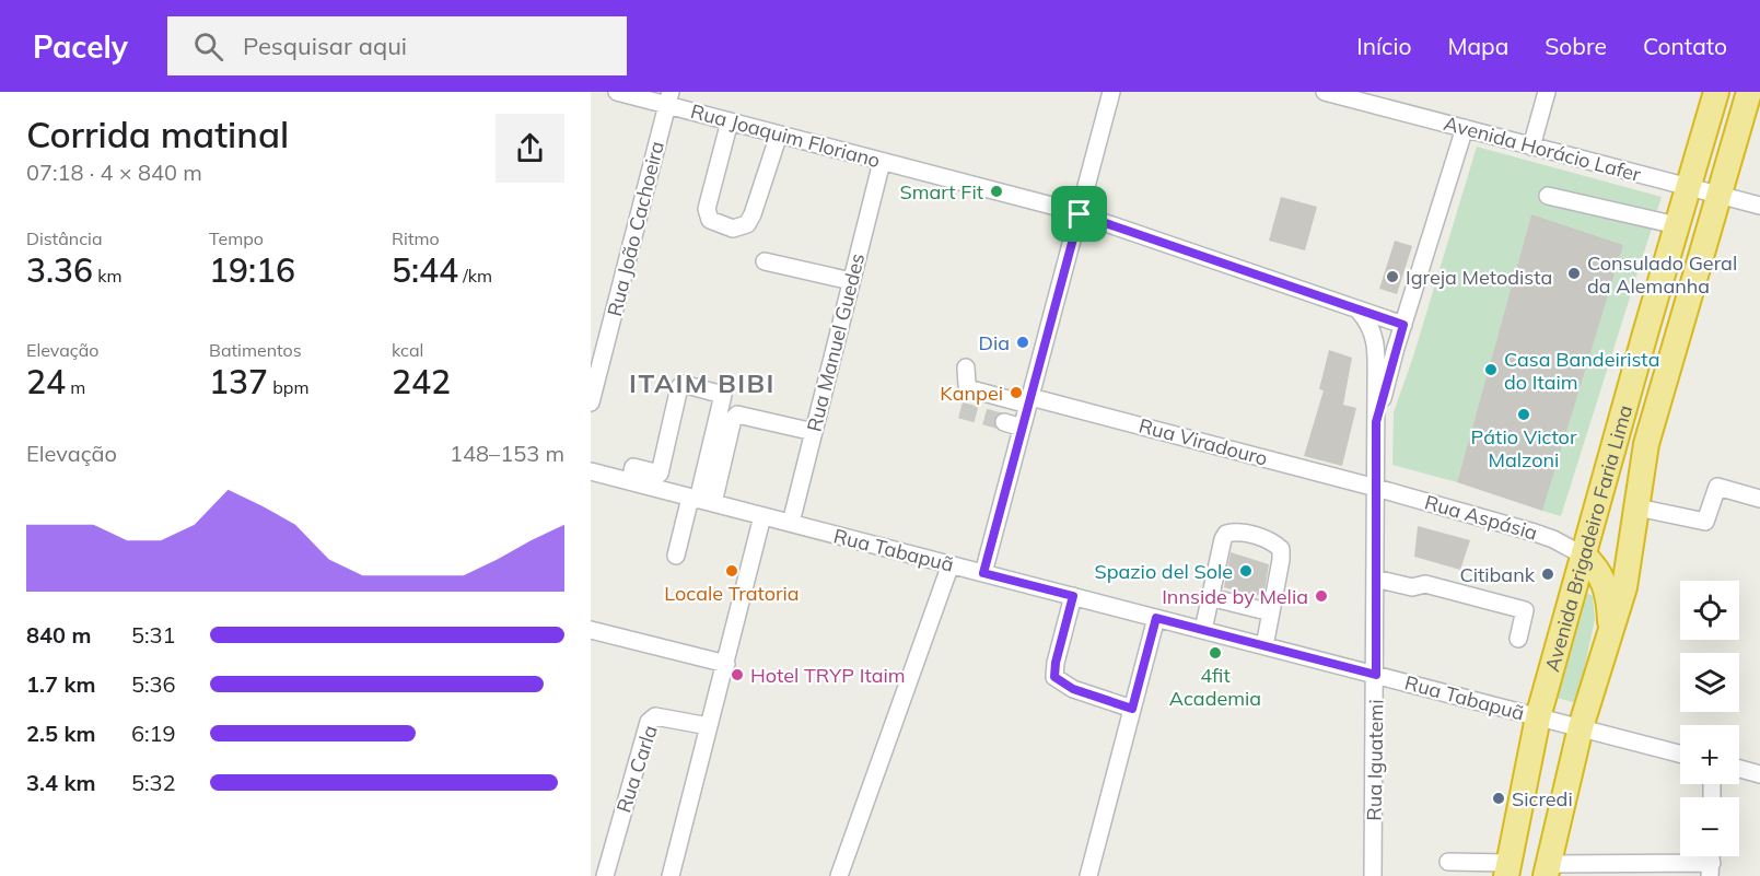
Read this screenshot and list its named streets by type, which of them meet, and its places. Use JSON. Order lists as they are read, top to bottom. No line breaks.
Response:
{"streets":{"highway":["Avenida Brigadeiro Faria Lima"],"street":["Rua Joaquim Floriano","Avenida Horácio Lafer","Rua João Cachoeira","Rua Manuel Guedes","Rua Viradouro","Rua Aspásia","Rua Tabapuã","Rua Iguatemi","Rua Carla"]},"crossings":[["Rua Joaquim Floriano","Rua João Cachoeira"],["Rua Joaquim Floriano","Rua Manuel Guedes"],["Avenida Horácio Lafer","Avenida Brigadeiro Faria Lima"],["Rua Manuel Guedes","Rua Tabapuã"],["Rua Viradouro","Rua Aspásia"],["Rua Viradouro","Rua Iguatemi"],["Rua Aspásia","Avenida Brigadeiro Faria Lima"],["Rua Aspásia","Rua Iguatemi"],["Avenida Brigadeiro Faria Lima","Rua Tabapuã"],["Rua Tabapuã","Rua Iguatemi"]],"districts":["ITAIM BIBI"],"places":["Smart Fit","Consulado Geral da Alemanha","Igreja Metodista","Dia","Casa Bandeirista do Itaim","Kanpei","Pátio Victor Malzoni","Locale Tratoria","Spazio del Sole","Citibank","Innside by Melia","4fit Academia","Hotel TRYP Itaim","Sicredi"],"page":{"header":"Pacely","search":"Pesquisar aqui","nav":["Início","Mapa","Sobre","Contato"],"heading":["Corrida matinal","07:18 · 4 × 840 m"],"stats":[["Distância","3.36 km"],["Tempo","19:16"],["Ritmo","5:44 /km"],["Elevação","24 m"],["Batimentos","137 bpm"],["kcal","242"]],"chart":["Elevação","148–153 m"],"map_buttons":["+","−"],"list":[{"name":"840 m","note":"5:31"},{"name":"1.7 km","note":"5:36"},{"name":"2.5 km","note":"6:19"},{"name":"3.4 km","note":"5:32"}]}}
